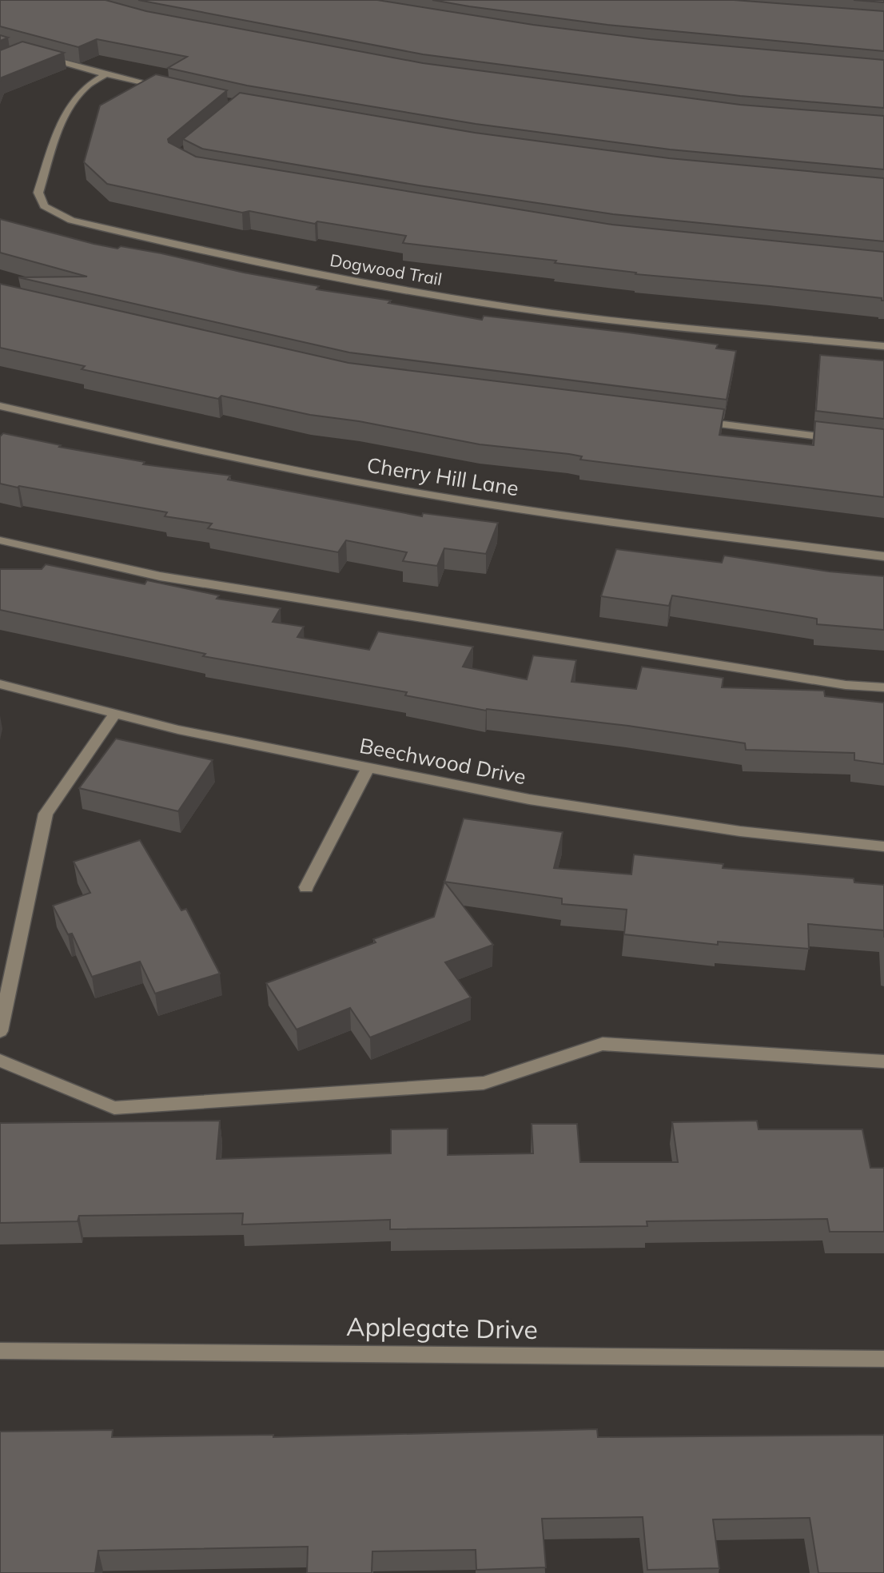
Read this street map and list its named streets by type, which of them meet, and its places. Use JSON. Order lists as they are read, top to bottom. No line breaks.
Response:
{"streets":{"street":["Dogwood Trail","Cherry Hill Lane","Beechwood Drive","Applegate Drive"]}}
